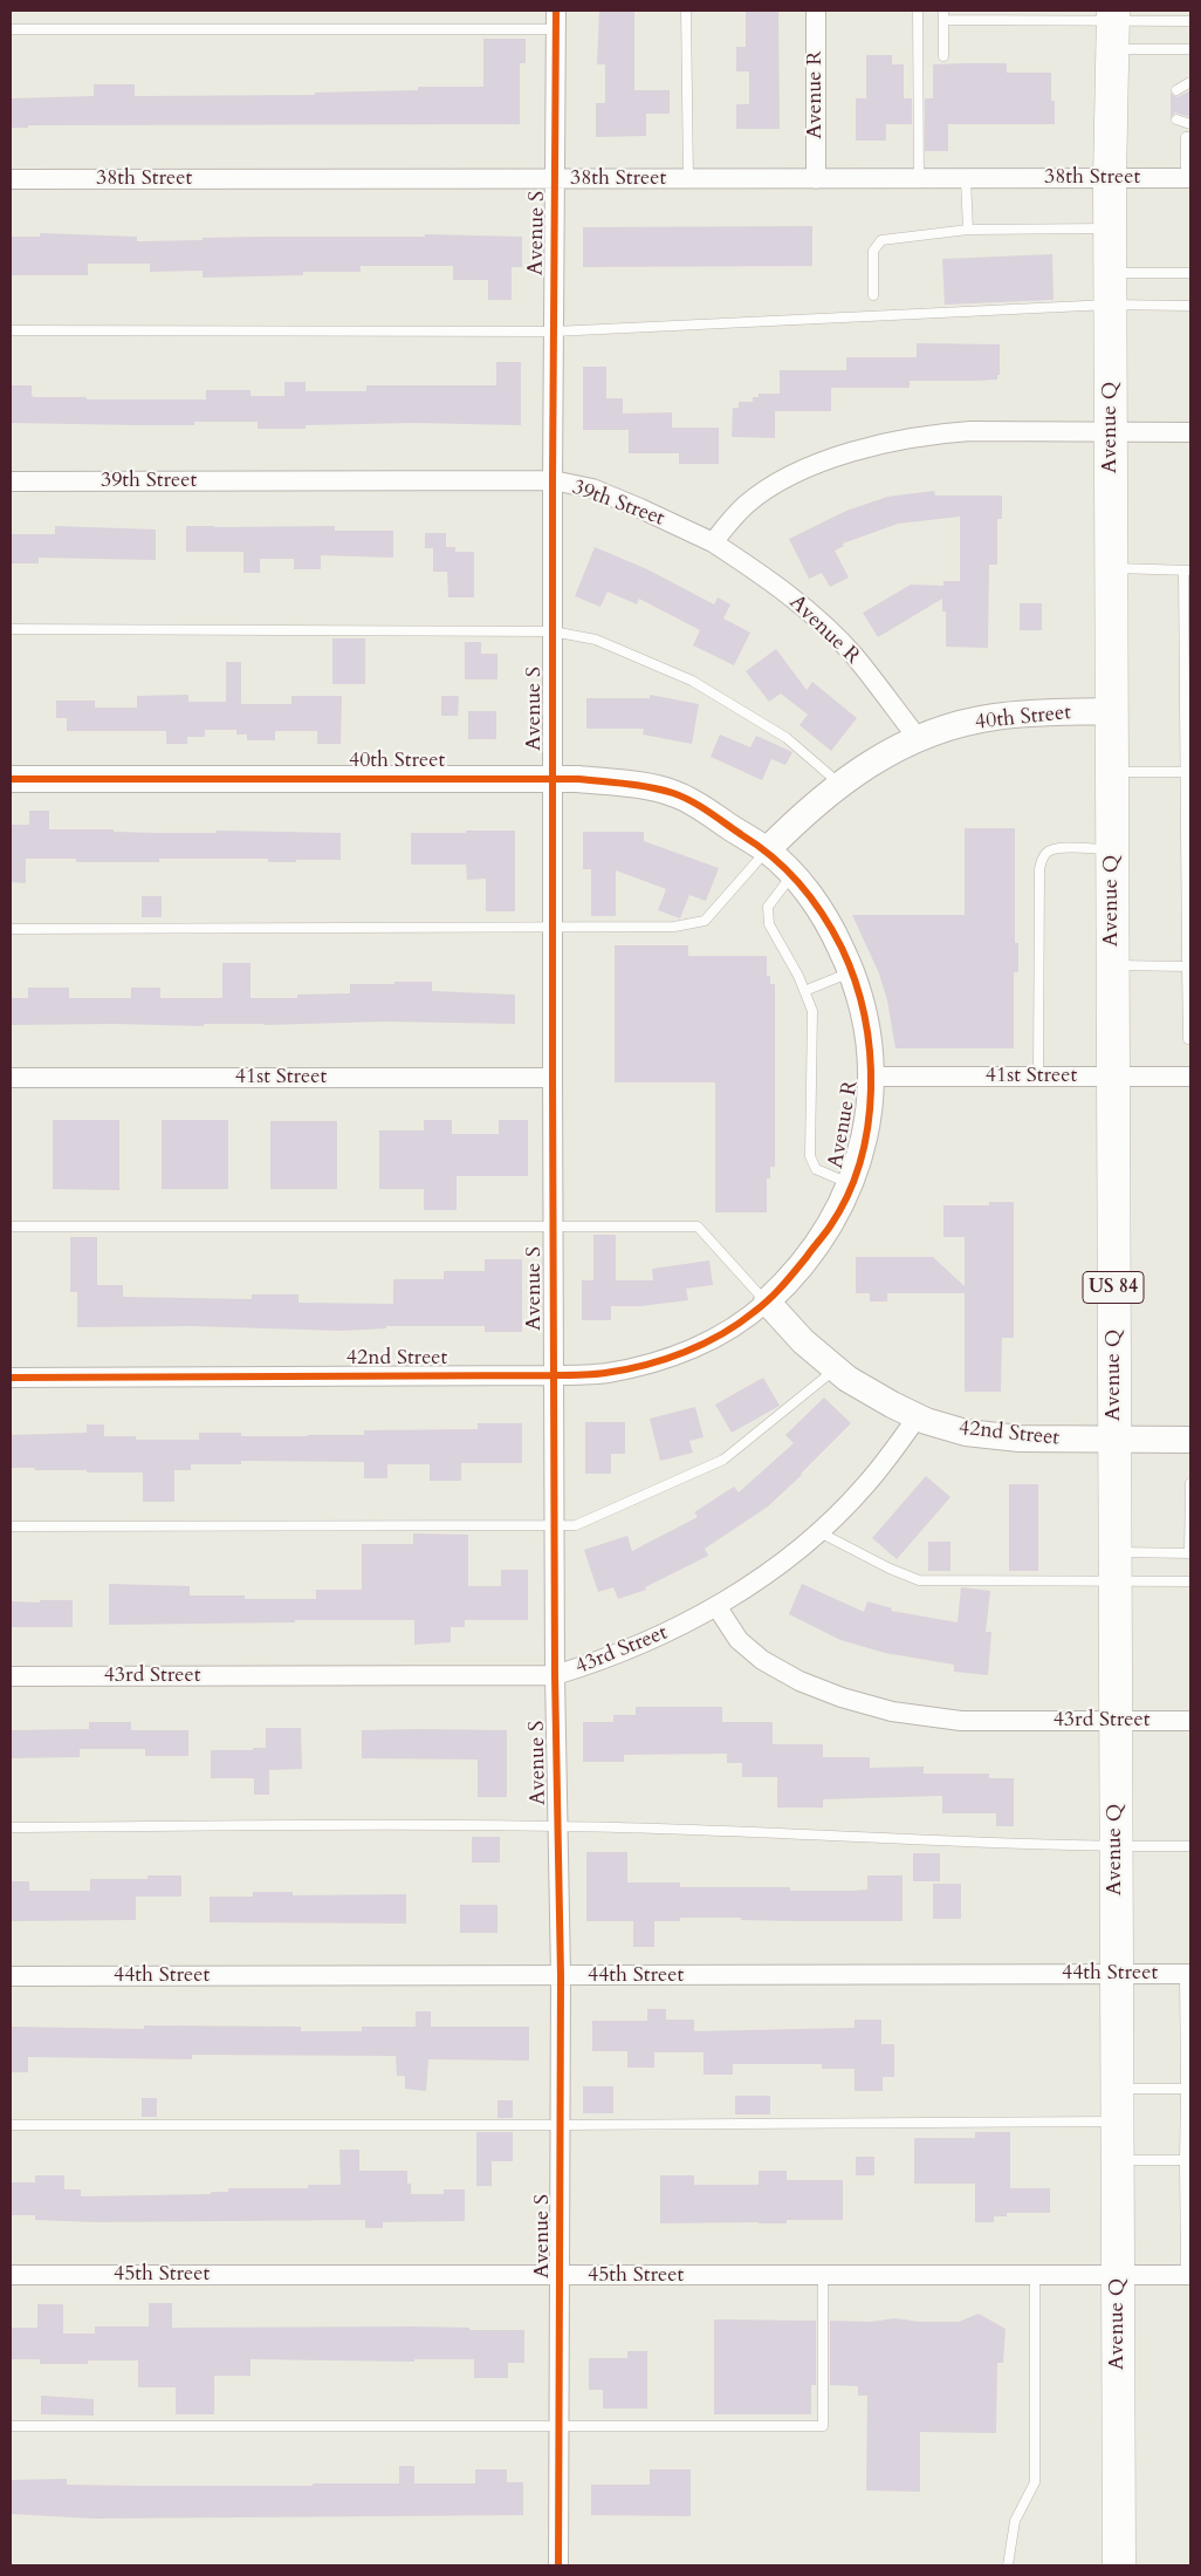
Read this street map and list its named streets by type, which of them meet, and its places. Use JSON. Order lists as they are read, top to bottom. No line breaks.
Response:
{"streets":{"highway":["Avenue Q","US 84"],"street":["Avenue R","38th Street","Avenue S","39th Street","40th Street","41st Street","42nd Street","43rd Street","44th Street","45th Street"]},"crossings":[["Avenue R","38th Street"],["Avenue R","39th Street"],["Avenue R","40th Street"],["Avenue R","41st Street"],["Avenue R","42nd Street"],["38th Street","Avenue S"],["38th Street","Avenue Q"],["Avenue S","39th Street"],["Avenue S","40th Street"],["Avenue S","41st Street"],["Avenue S","42nd Street"],["Avenue S","43rd Street"],["Avenue S","44th Street"],["Avenue S","45th Street"],["Avenue Q","40th Street"],["Avenue Q","41st Street"],["Avenue Q","42nd Street"],["Avenue Q","43rd Street"],["Avenue Q","44th Street"],["Avenue Q","45th Street"]]}
